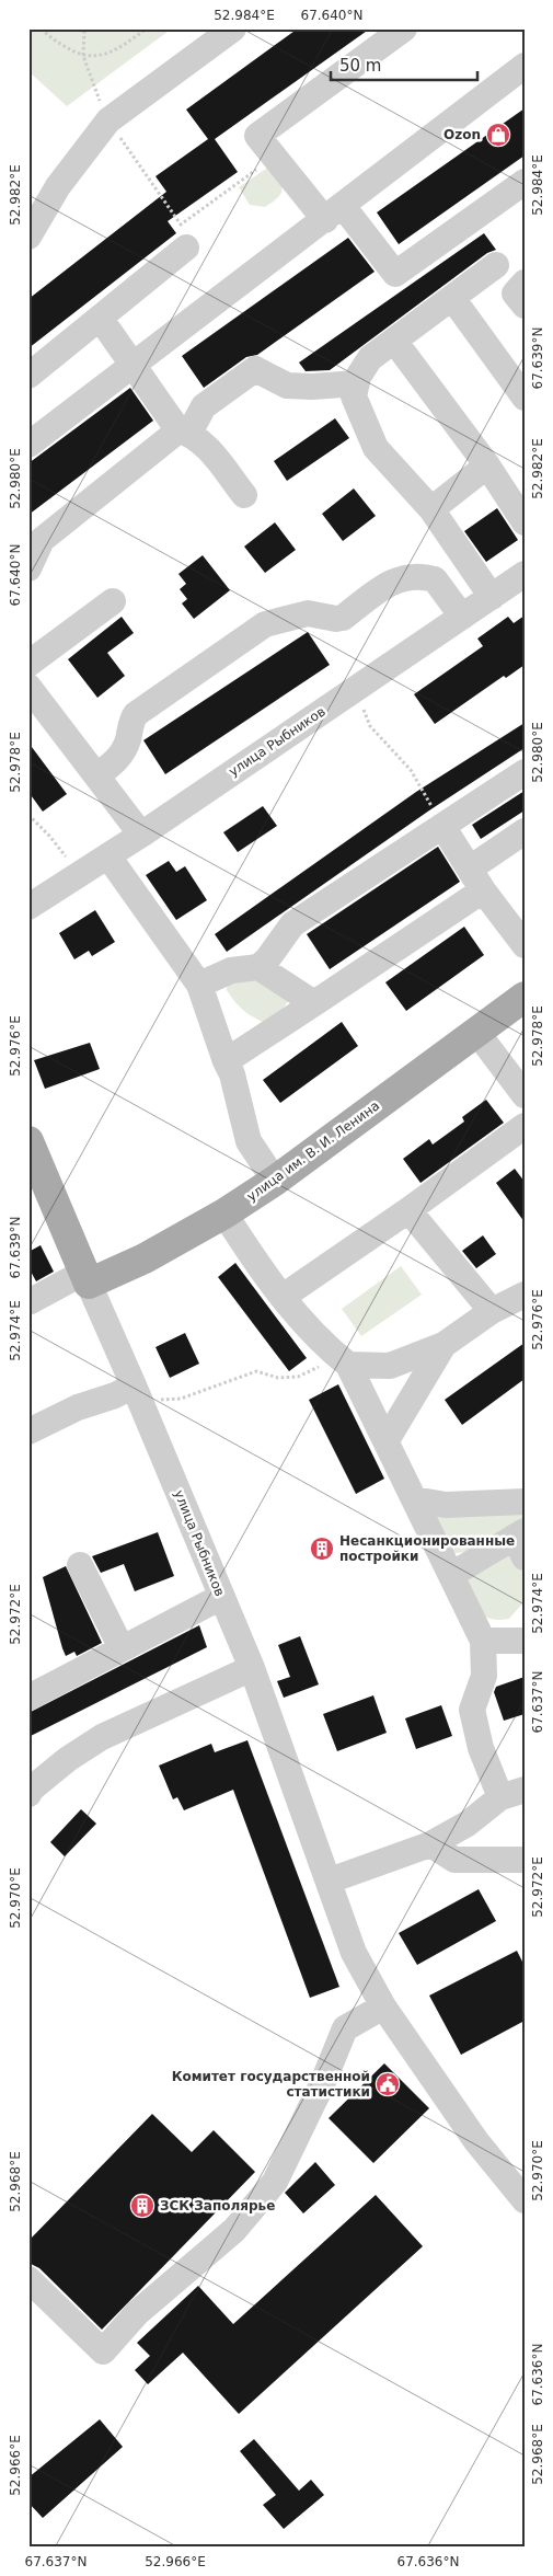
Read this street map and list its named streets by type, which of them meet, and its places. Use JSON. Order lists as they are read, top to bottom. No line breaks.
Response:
{"streets":{"main road":["улица Рыбников","улица им. В. И. Ленина"]},"crossings":[["улица Рыбников","улица им. В. И. Ленина"]],"places":{"shop":["Ozon"],"building":["Несанкционированные постройки","ЗСК Заполярье"],"public building":["Комитет государственной статистики"]},"scale_bar":"50 m","coordinates":["52.984°E","67.640°N","52.982°E","67.639°N","52.980°E","52.978°E","52.976°E","52.974°E","52.972°E","67.637°N","52.970°E","52.968°E","67.636°N","52.966°E"]}
